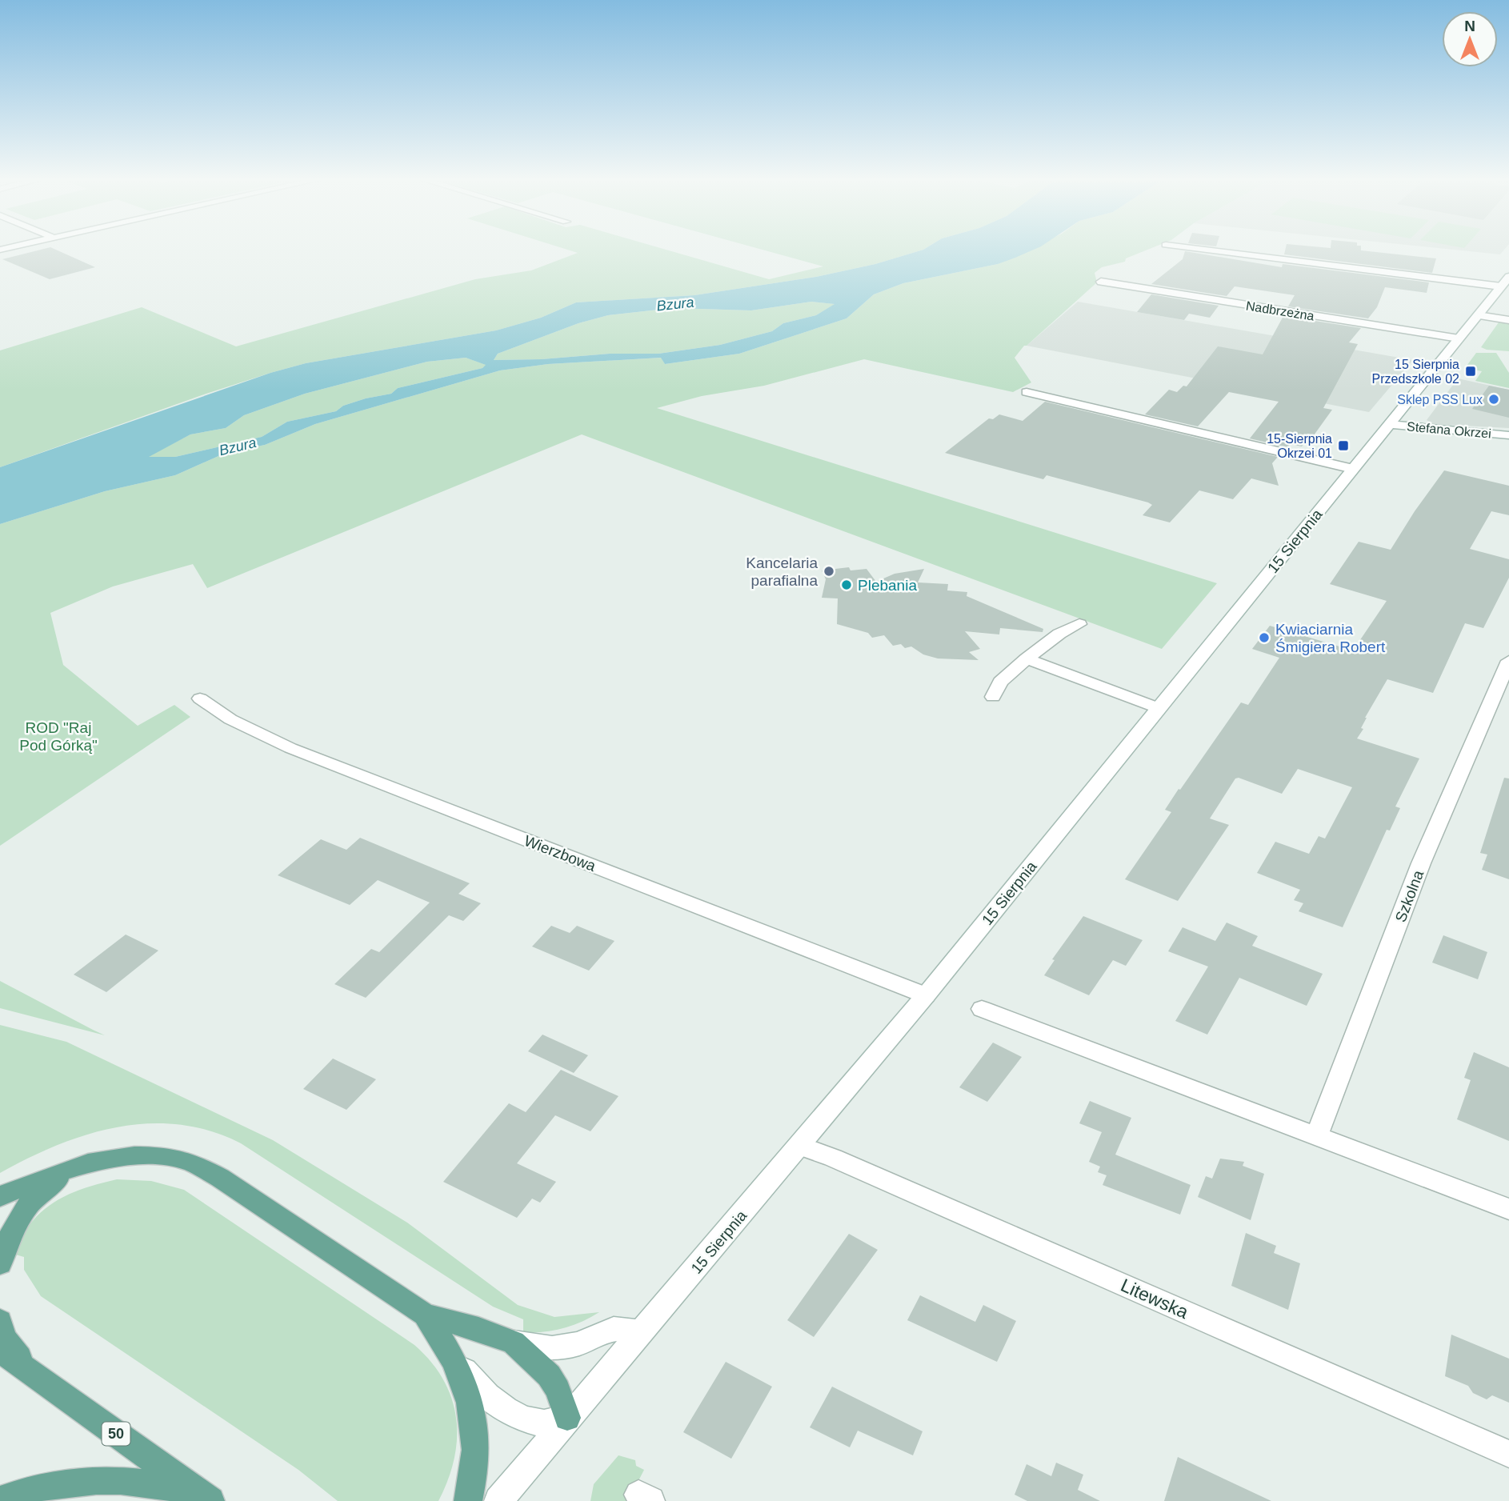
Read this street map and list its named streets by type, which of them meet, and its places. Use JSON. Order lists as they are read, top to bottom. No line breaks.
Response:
{"streets":{"main road":["50"],"street":["Nadbrzeżna","Stefana Okrzei","15 Sierpnia","Wierzbowa","Szkolna","Litewska"]},"crossings":[["Nadbrzeżna","15 Sierpnia"],["Stefana Okrzei","15 Sierpnia"],["15 Sierpnia","Wierzbowa"],["15 Sierpnia","Litewska"]],"water":["Bzura"],"parks":["ROD \"Raj Pod Górką\""],"places":{"transit":["15 Sierpnia Przedszkole 02","15-Sierpnia Okrzei 01"],"other":["Sklep PSS Lux","Kancelaria parafialna","Plebania","Kwiaciarnia Śmigiera Robert"]},"north":"top"}
